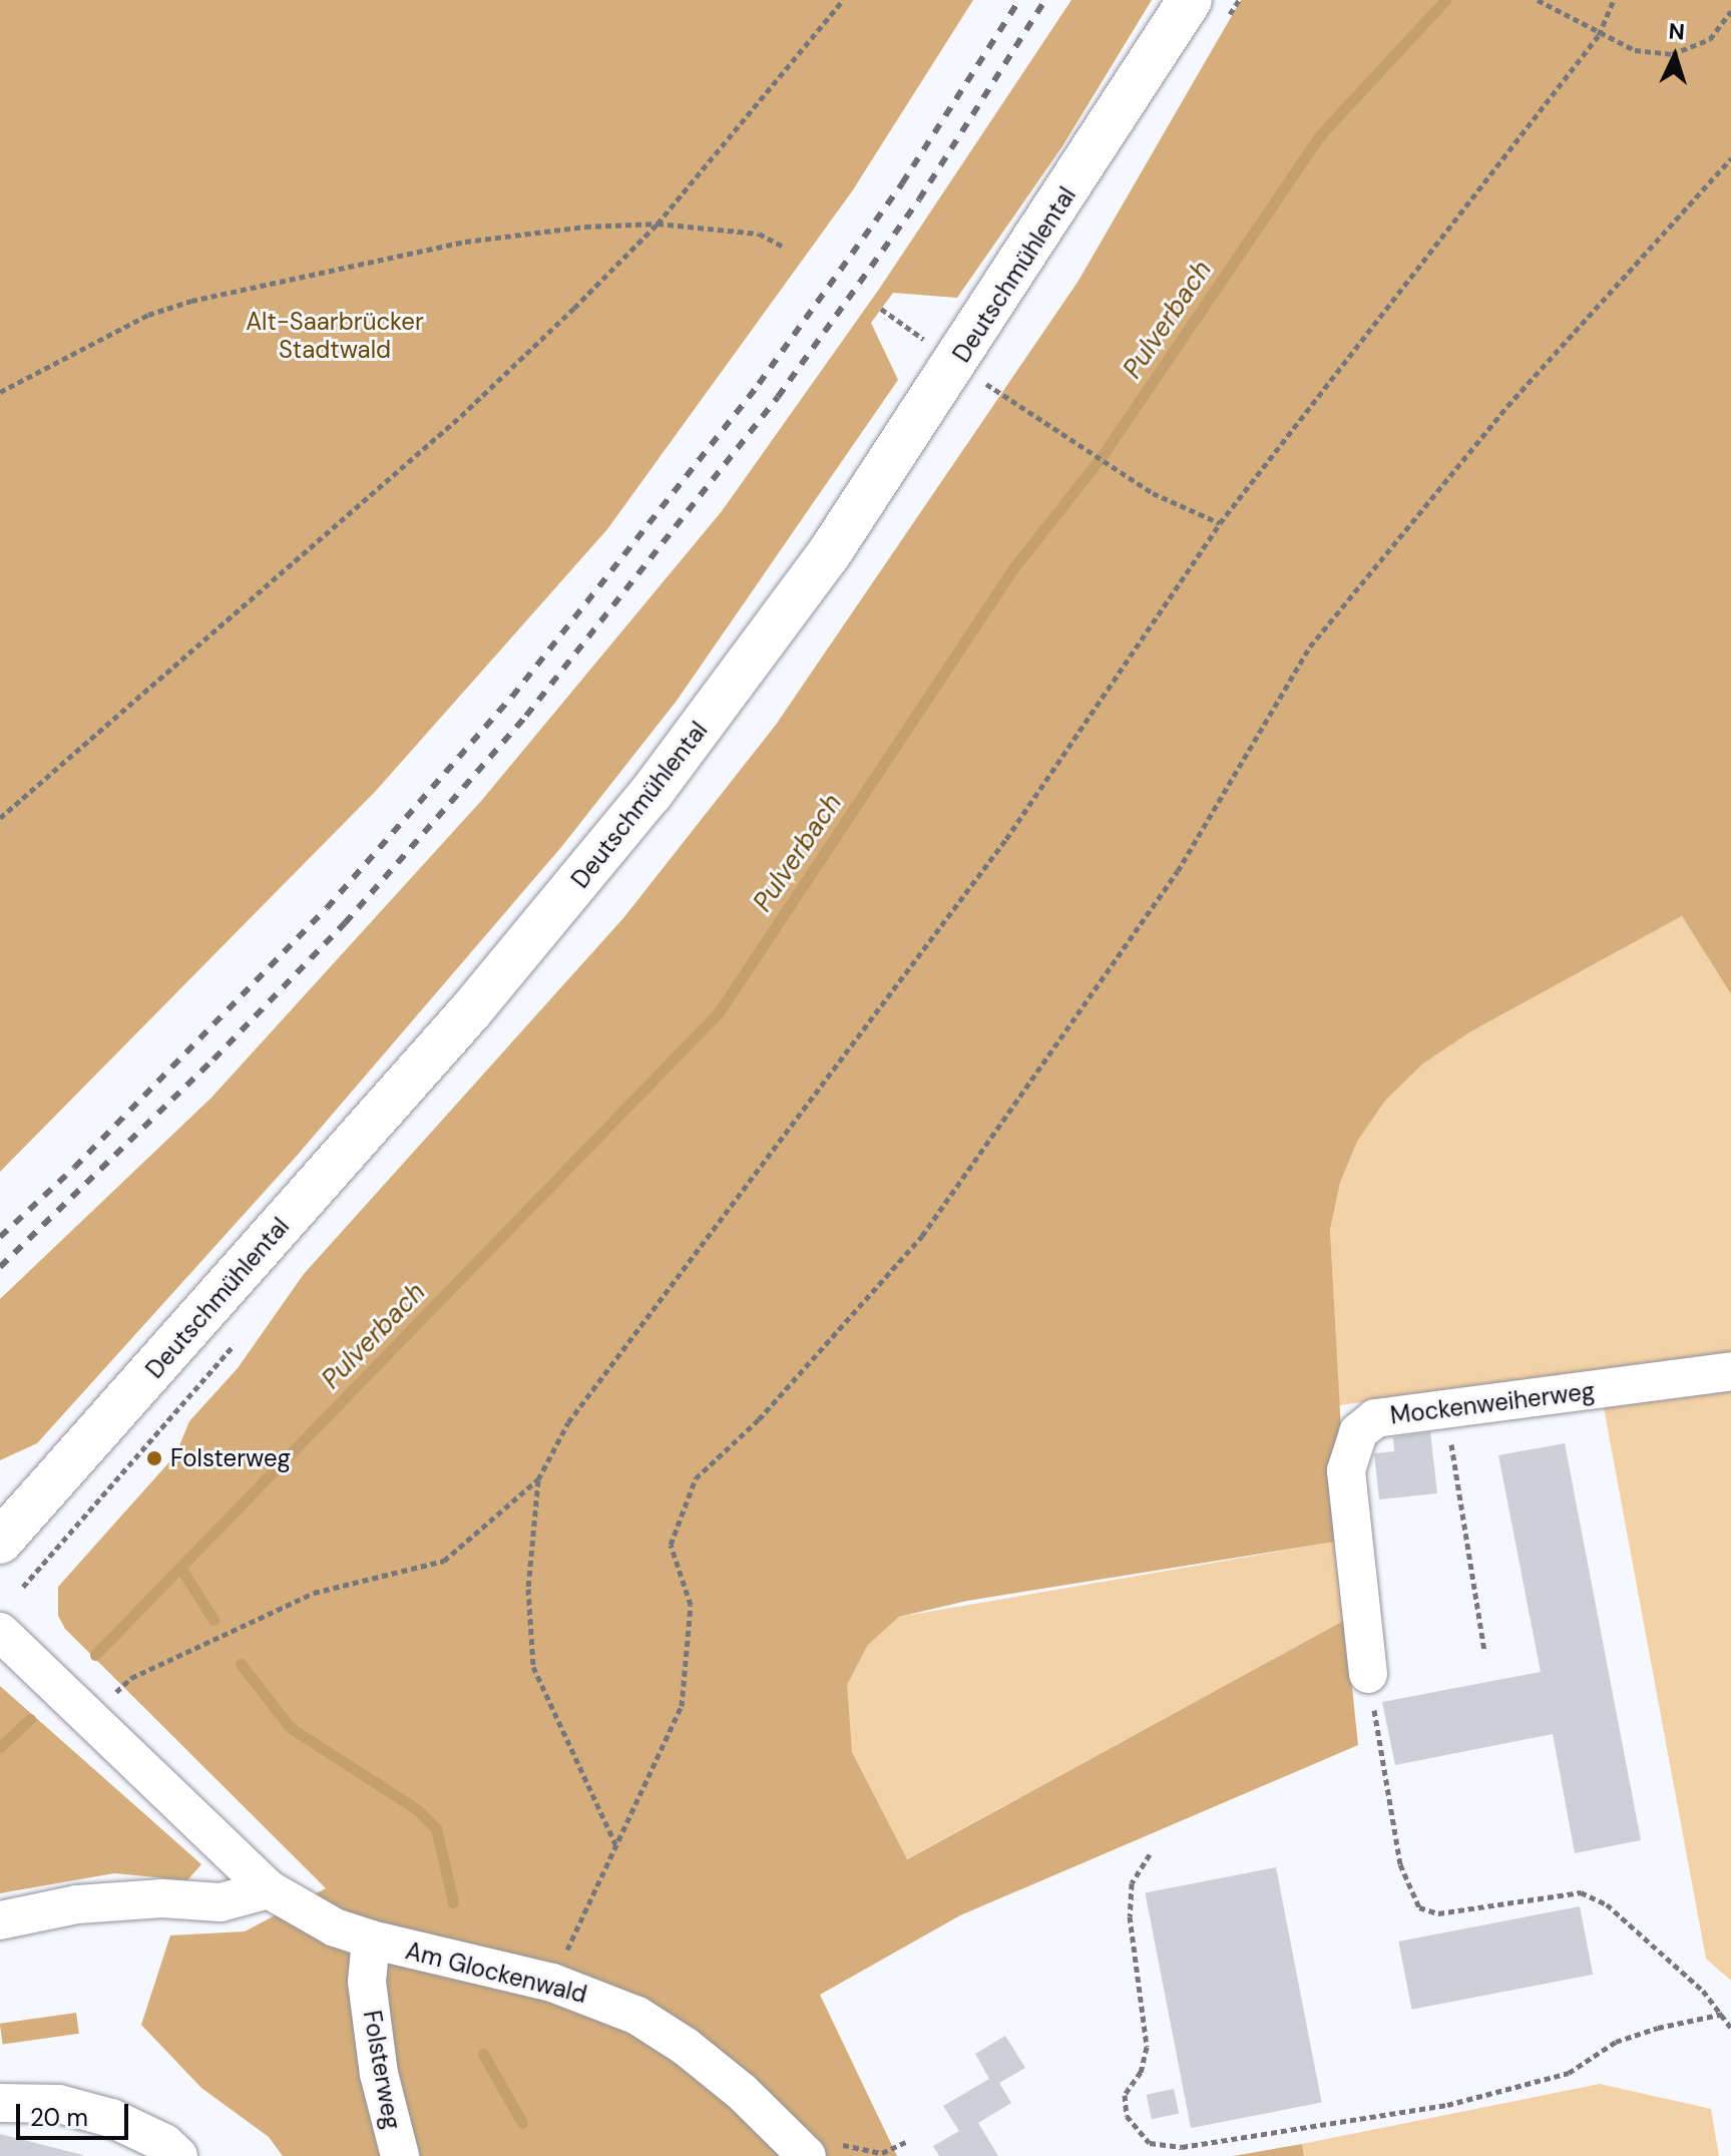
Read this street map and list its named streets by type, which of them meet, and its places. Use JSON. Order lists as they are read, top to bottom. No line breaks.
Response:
{"streets":{"main road":["Deutschmühlental"],"street":["Mockenweiherweg","Am Glockenwald","Folsterweg"]},"crossings":[["Am Glockenwald","Folsterweg"]],"water":["Pulverbach"],"parks":["Alt-Saarbrücker Stadtwald"],"places":["Folsterweg"],"scale_bar":"20 m","north":"top"}
